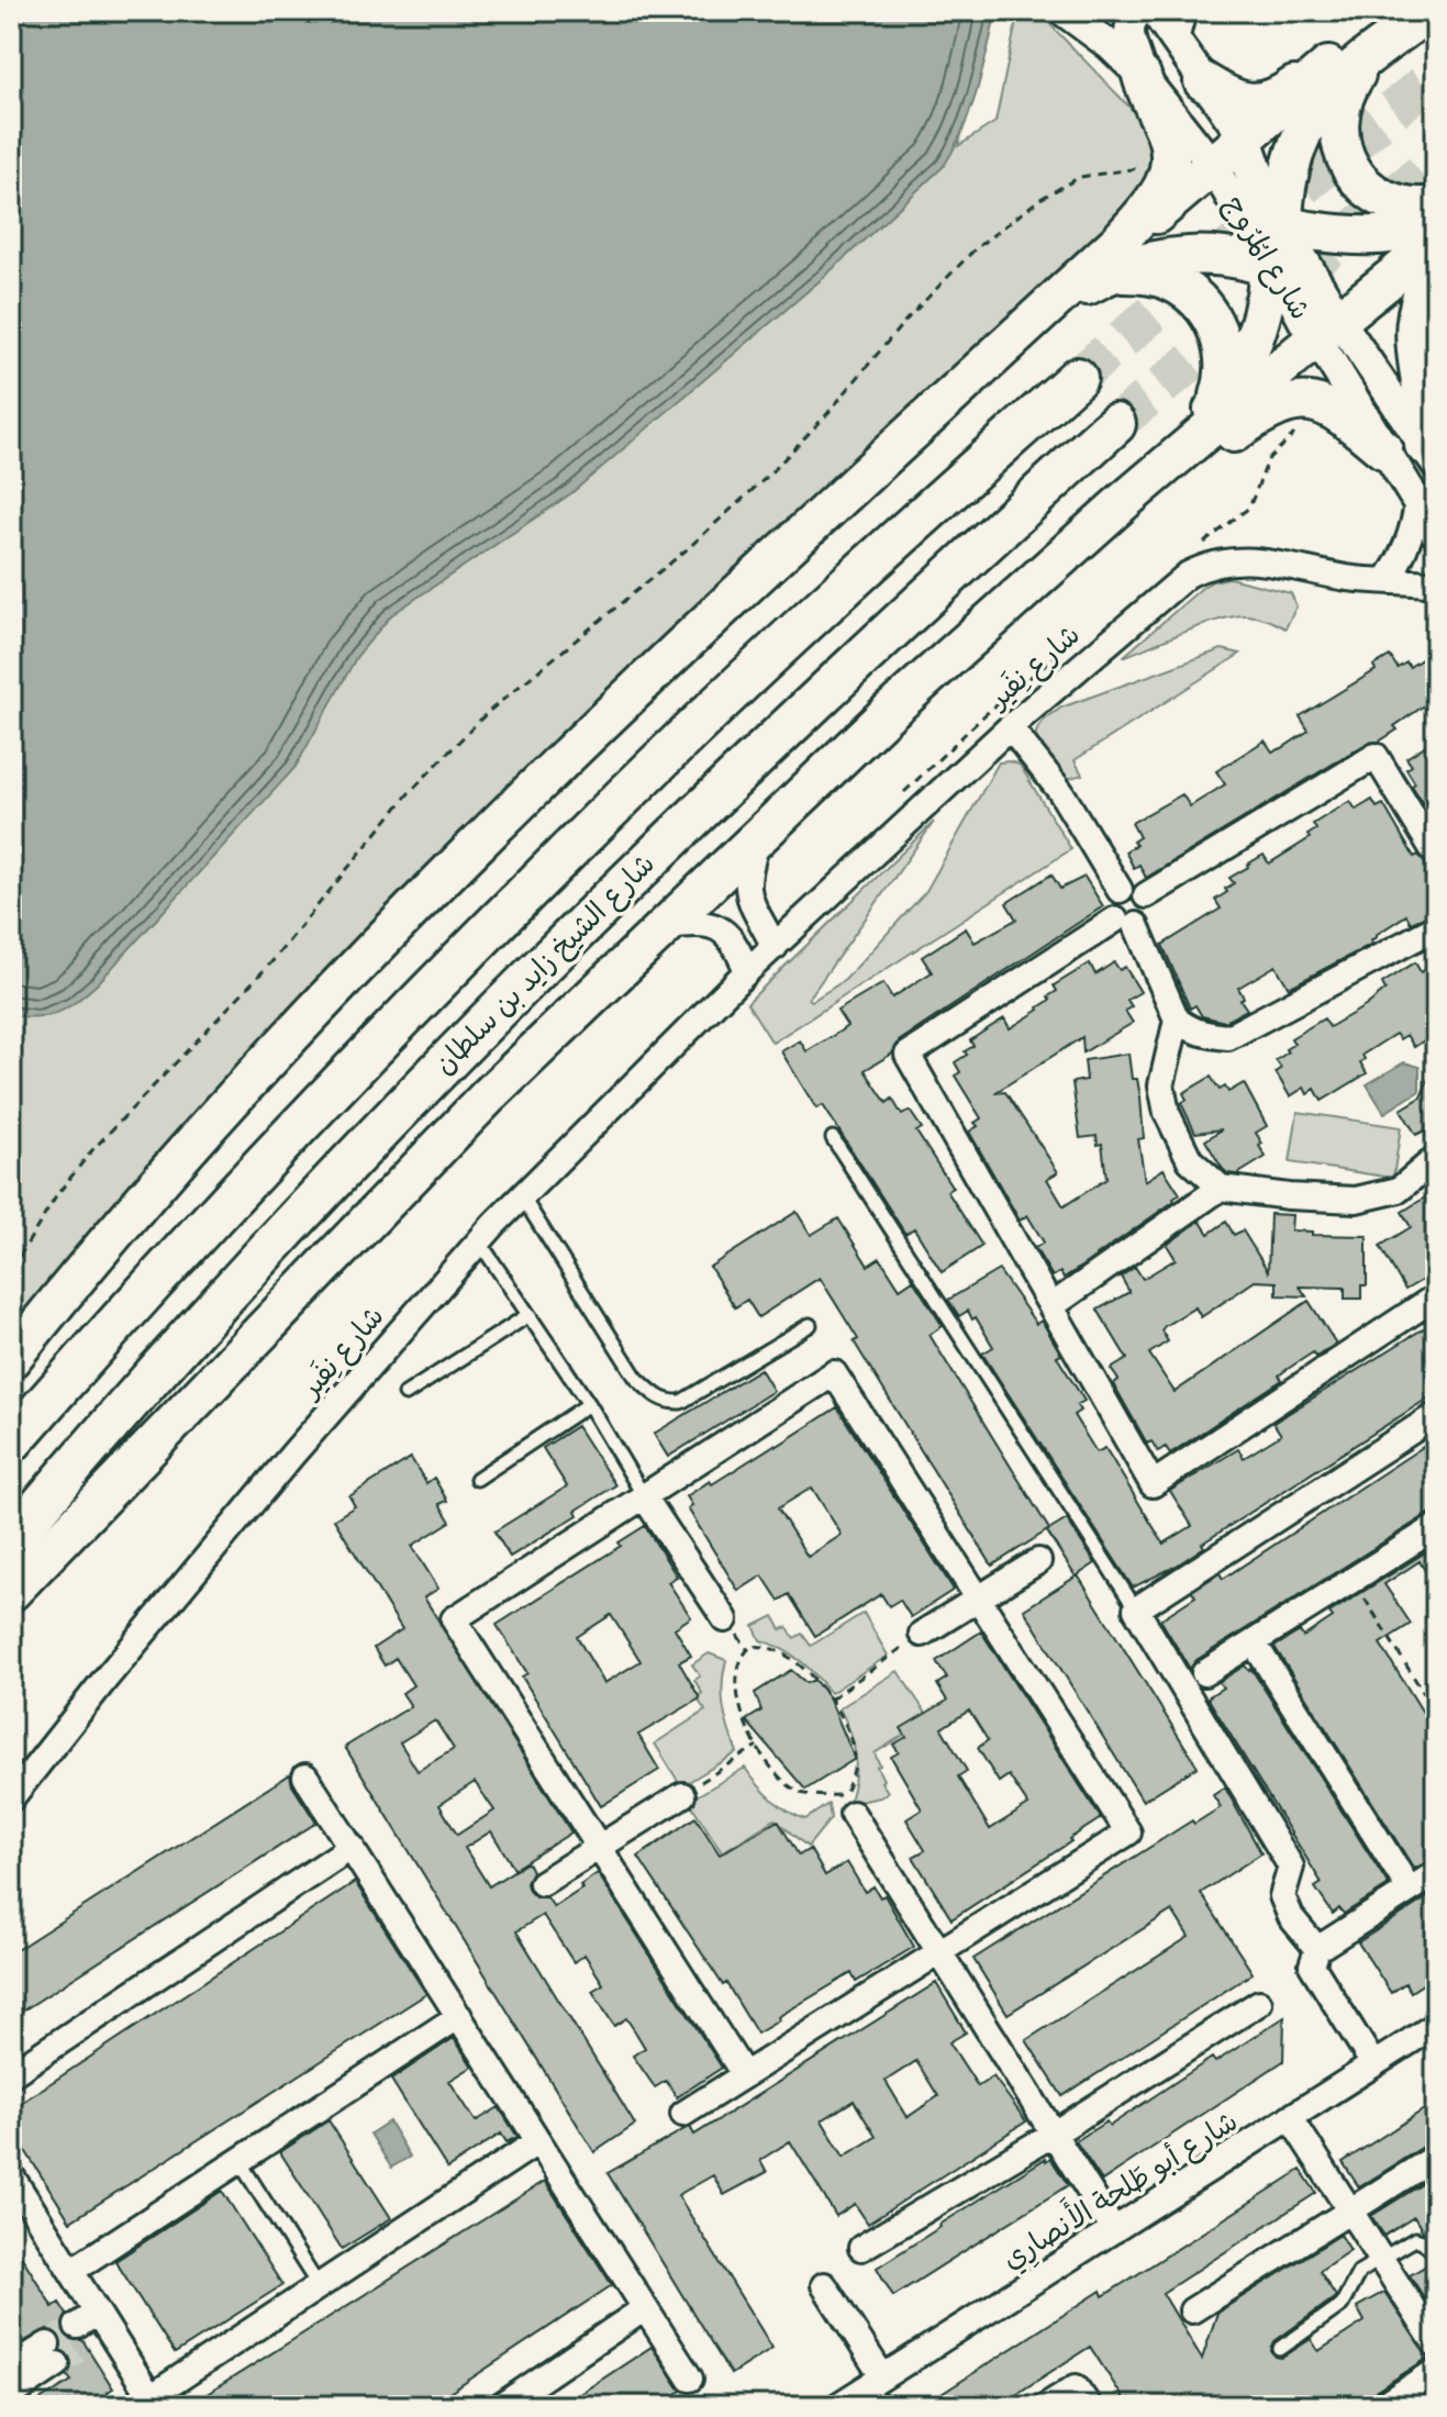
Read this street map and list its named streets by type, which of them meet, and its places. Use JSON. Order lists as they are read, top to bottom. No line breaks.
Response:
{"streets":{"highway":["شارع الشيخ زايد بن سلطان"],"street":["شارع المُرُوج","شارع نِفَير","شارع أبو طَلحة الأَنصارِي"]}}
